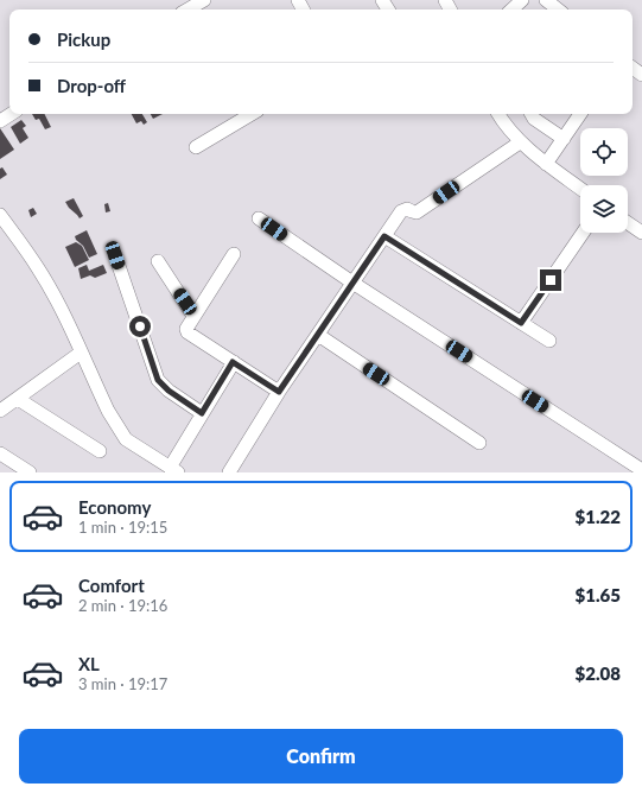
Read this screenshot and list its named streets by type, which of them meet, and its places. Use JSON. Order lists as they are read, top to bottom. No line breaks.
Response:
{"page":{"banner":["Pickup","Drop-off"],"list":[{"name":"Economy","note":"1 min · 19:15","value":"$1.22"},{"name":"Comfort","note":"2 min · 19:16","value":"$1.65"},{"name":"XL","note":"3 min · 19:17","value":"$2.08"}],"buttons":"Confirm"}}
